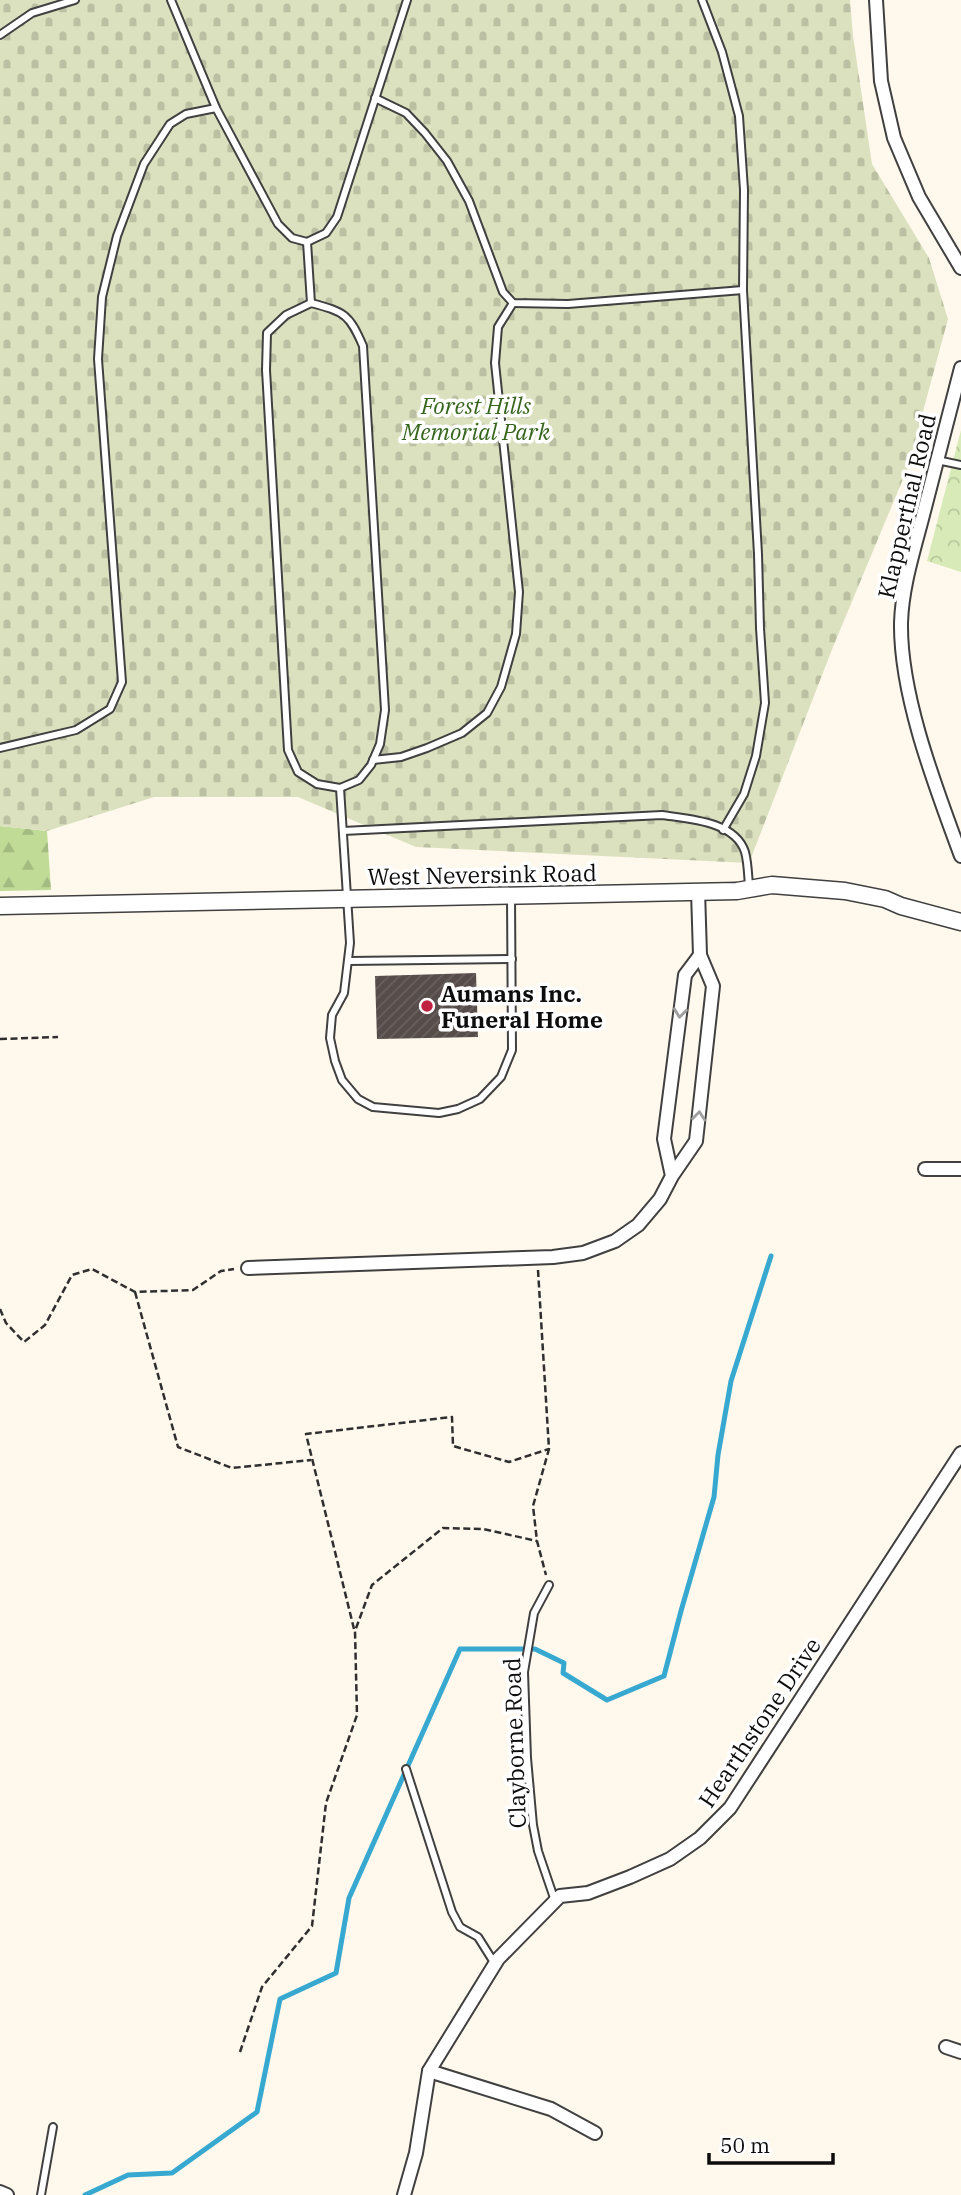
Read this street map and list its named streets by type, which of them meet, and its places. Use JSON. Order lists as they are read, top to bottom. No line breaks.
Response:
{"streets":{"street":["Klapperthal Road","West Neversink Road","Hearthstone Drive"],"lane":["Clayborne Road"]},"crossings":[["Hearthstone Drive","Clayborne Road"]],"parks":["Forest Hills Memorial Park"],"places":["Aumans Inc. Funeral Home"],"scale_bar":"50 m"}
